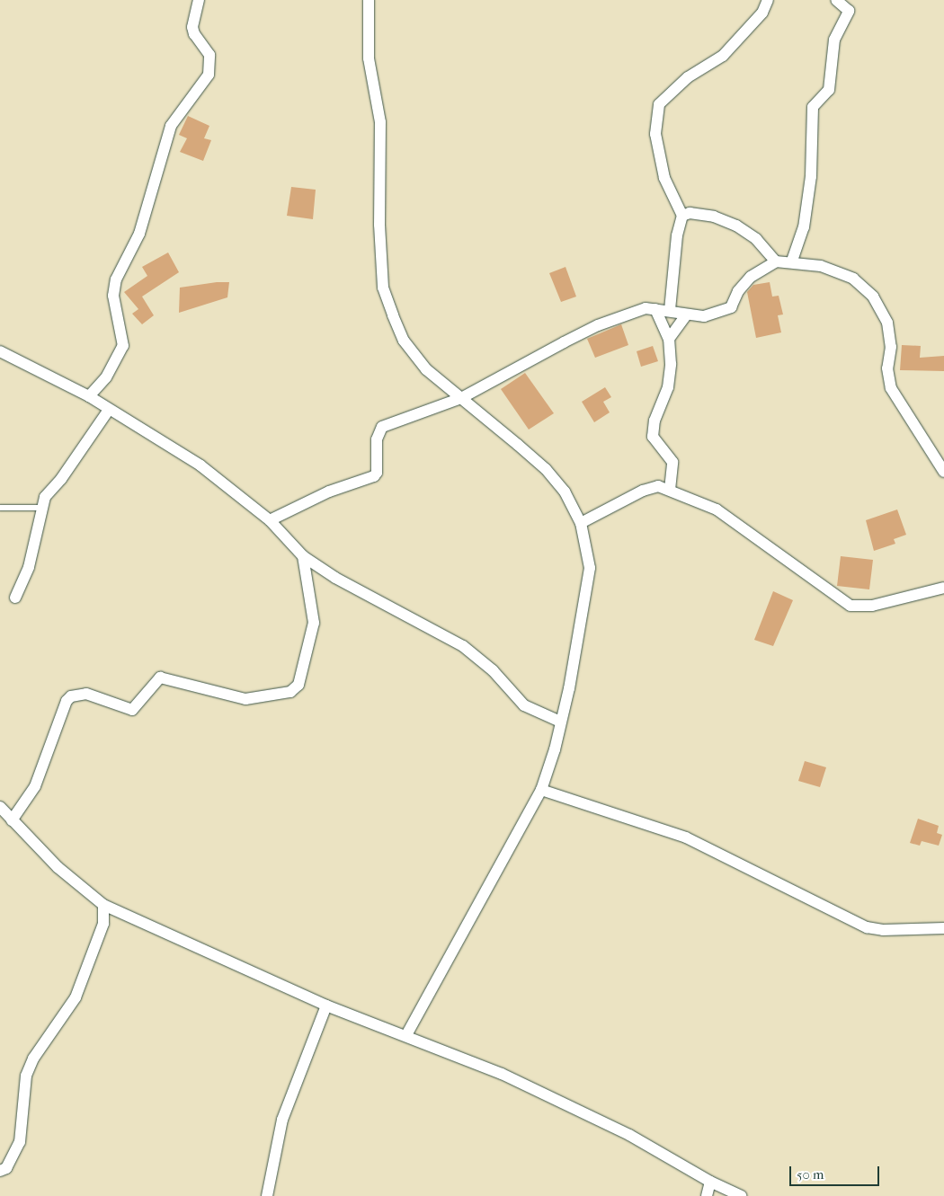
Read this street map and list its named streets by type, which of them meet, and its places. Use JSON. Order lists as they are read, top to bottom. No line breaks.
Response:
{"scale_bar":"50 m"}
